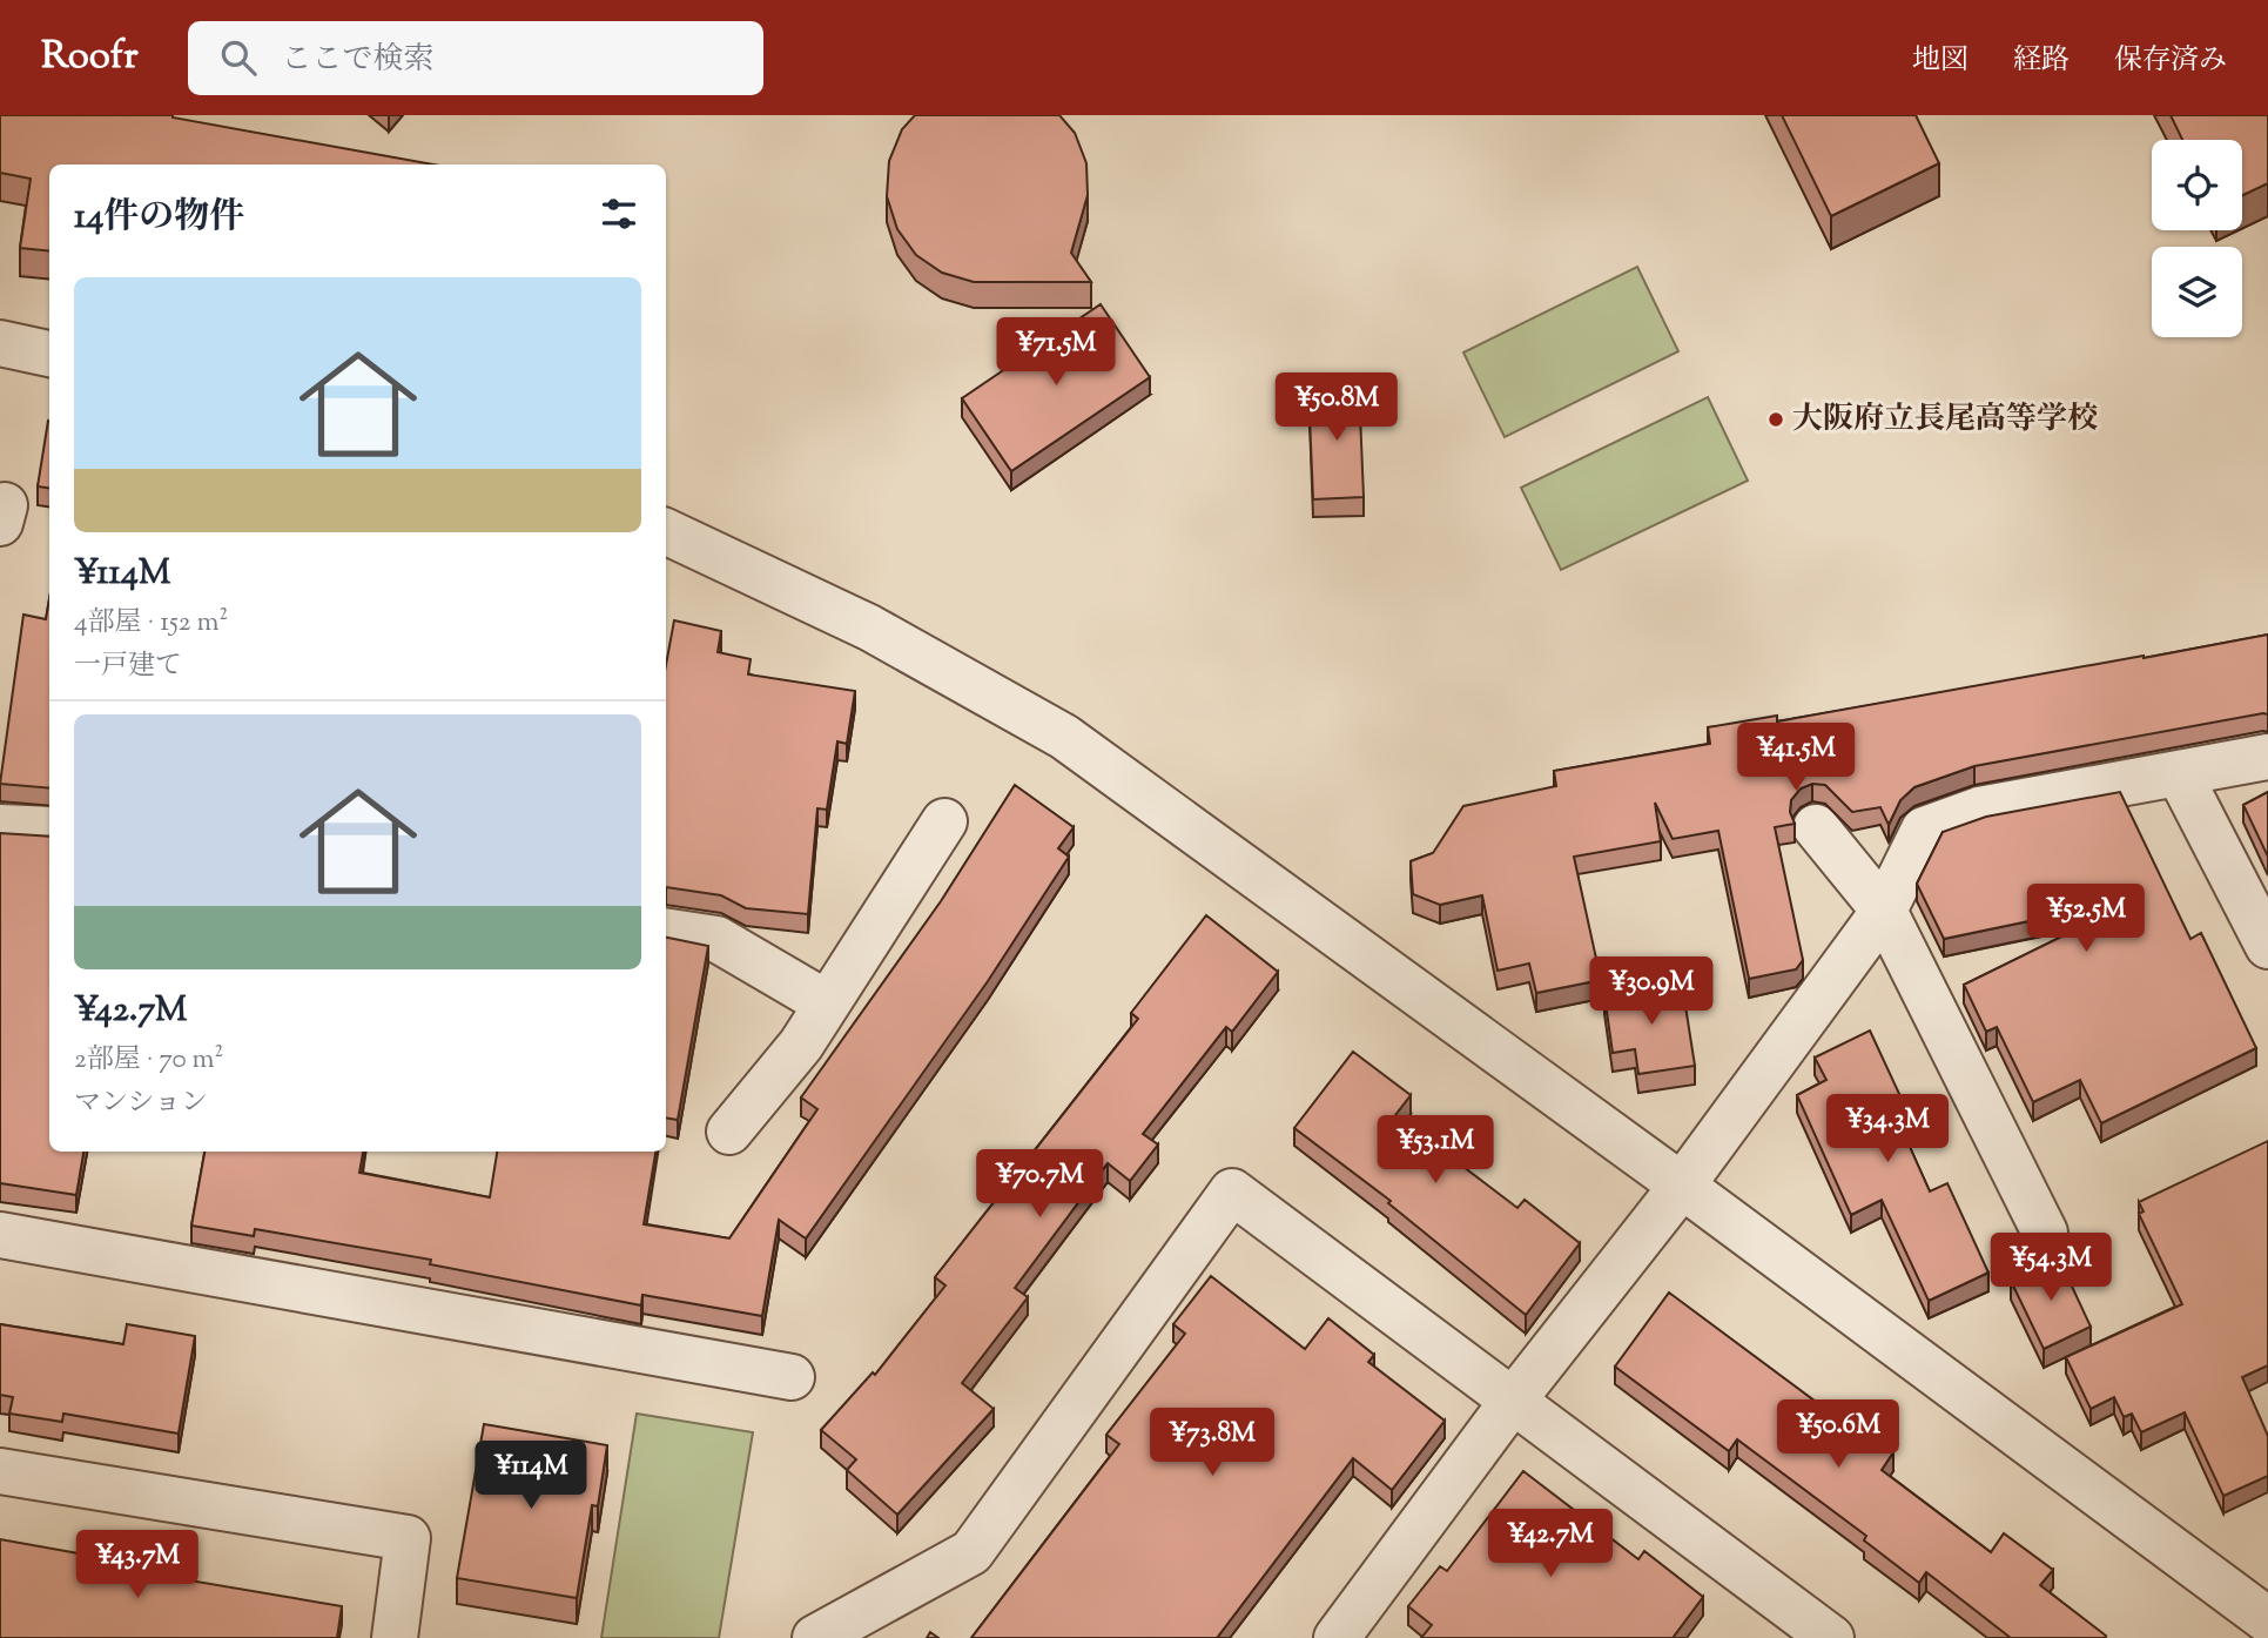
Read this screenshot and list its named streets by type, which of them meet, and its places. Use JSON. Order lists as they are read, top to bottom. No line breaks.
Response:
{"places":["大阪府立長尾高等学校"],"page":{"header":"Roofr","search":"ここで検索","nav":["地図","経路","保存済み"],"heading":"14件の物件","list":[{"name":"¥114M","note":"4部屋 · 152 m² · 一戸建て"},{"name":"¥42.7M","note":"2部屋 · 70 m² · マンション"}],"price":["¥71.5M","¥50.8M","¥41.5M","¥52.5M","¥30.9M","¥34.3M","¥53.1M","¥70.7M","¥54.3M","¥50.6M","¥73.8M","¥114M","¥42.7M","¥43.7M"]}}
